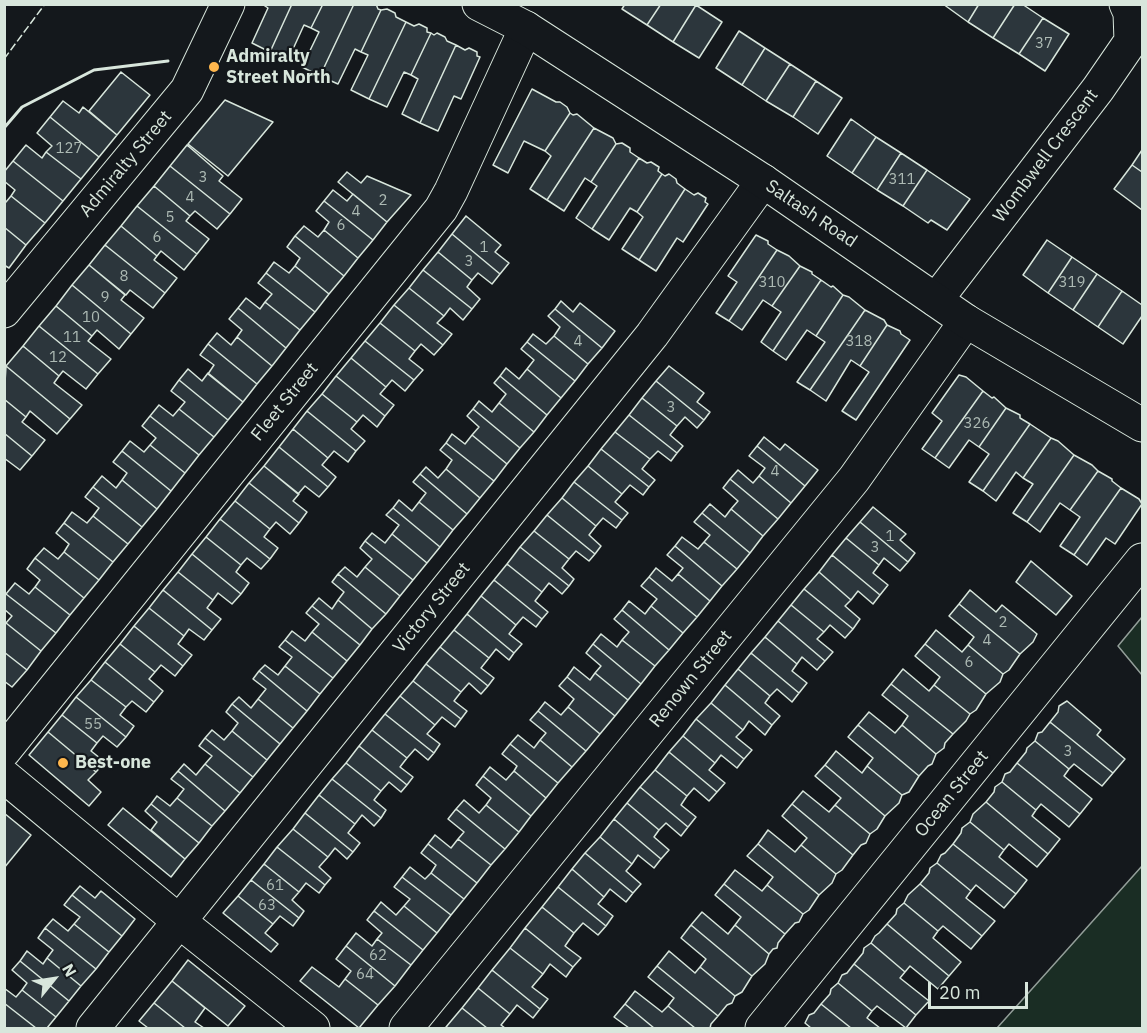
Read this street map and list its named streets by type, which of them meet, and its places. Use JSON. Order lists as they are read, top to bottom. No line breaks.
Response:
{"streets":{"street":["Wombwell Crescent","Admiralty Street","Saltash Road","Fleet Street","Victory Street","Renown Street","Ocean Street"]},"crossings":[["Wombwell Crescent","Saltash Road"],["Saltash Road","Fleet Street"],["Saltash Road","Victory Street"],["Saltash Road","Renown Street"]],"places":["Admiralty Street North","Best-one"],"house_numbers":["37","127","3","311","4","2","4","5","6","6","1","3","8","310","319","9","10","11","4","318","12","3","326","4","1","3","2","4","6","55","3","61","63","62","64"],"scale_bar":"20 m","north":"top right"}
